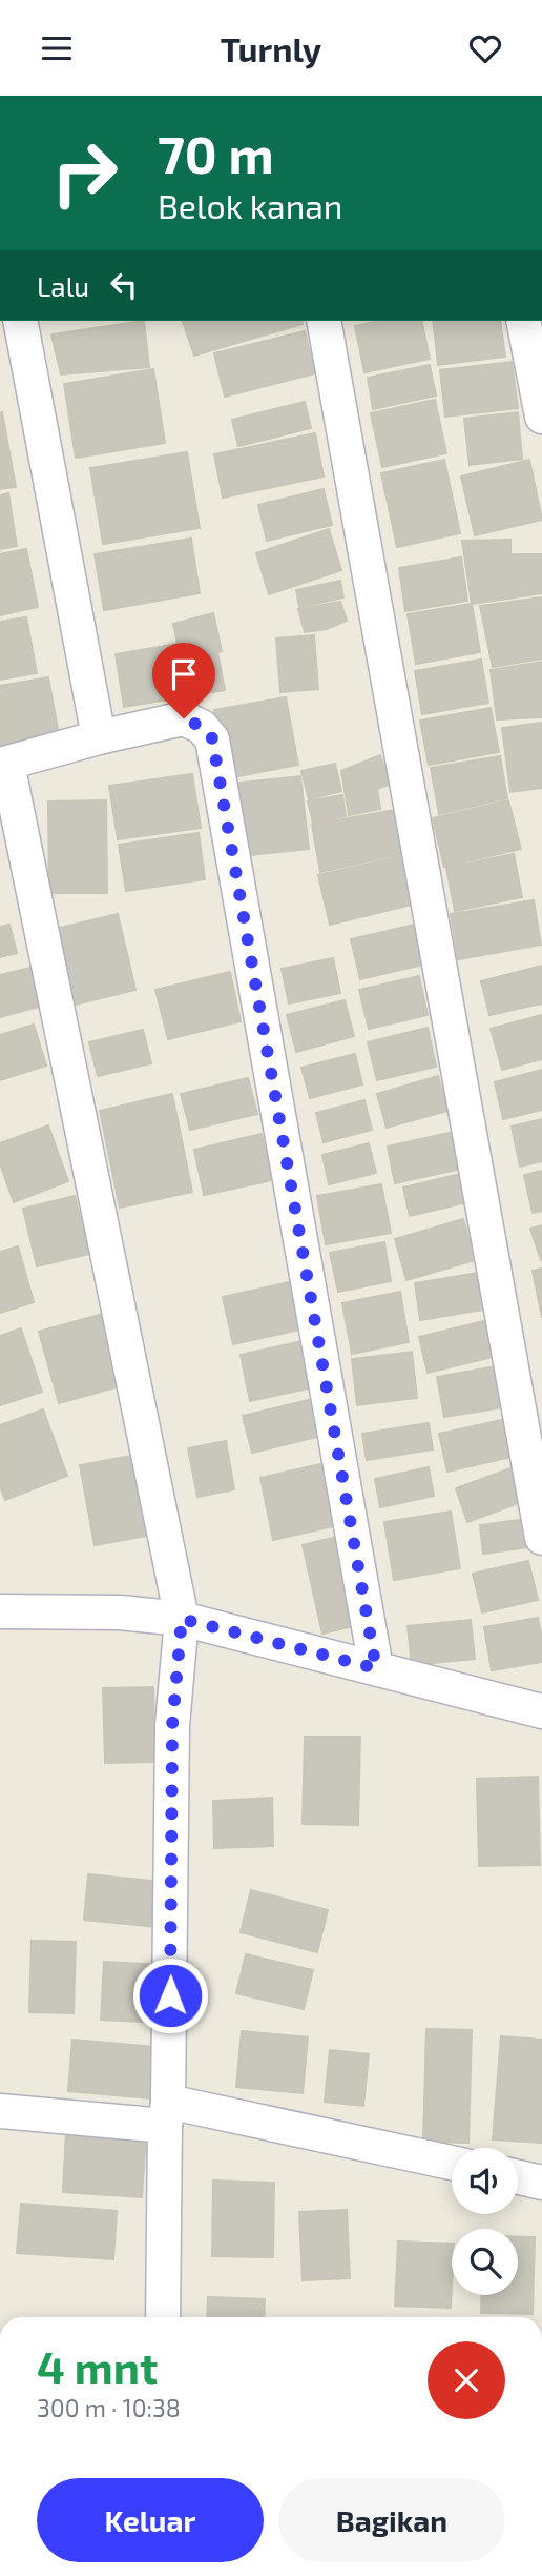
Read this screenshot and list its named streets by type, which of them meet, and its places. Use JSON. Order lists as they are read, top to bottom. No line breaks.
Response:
{"page":{"header":"Turnly","turn":["70 m","Belok kanan"],"then":"Lalu","heading":["4 mnt","300 m · 10:38"],"buttons":["Keluar","Bagikan"]}}
